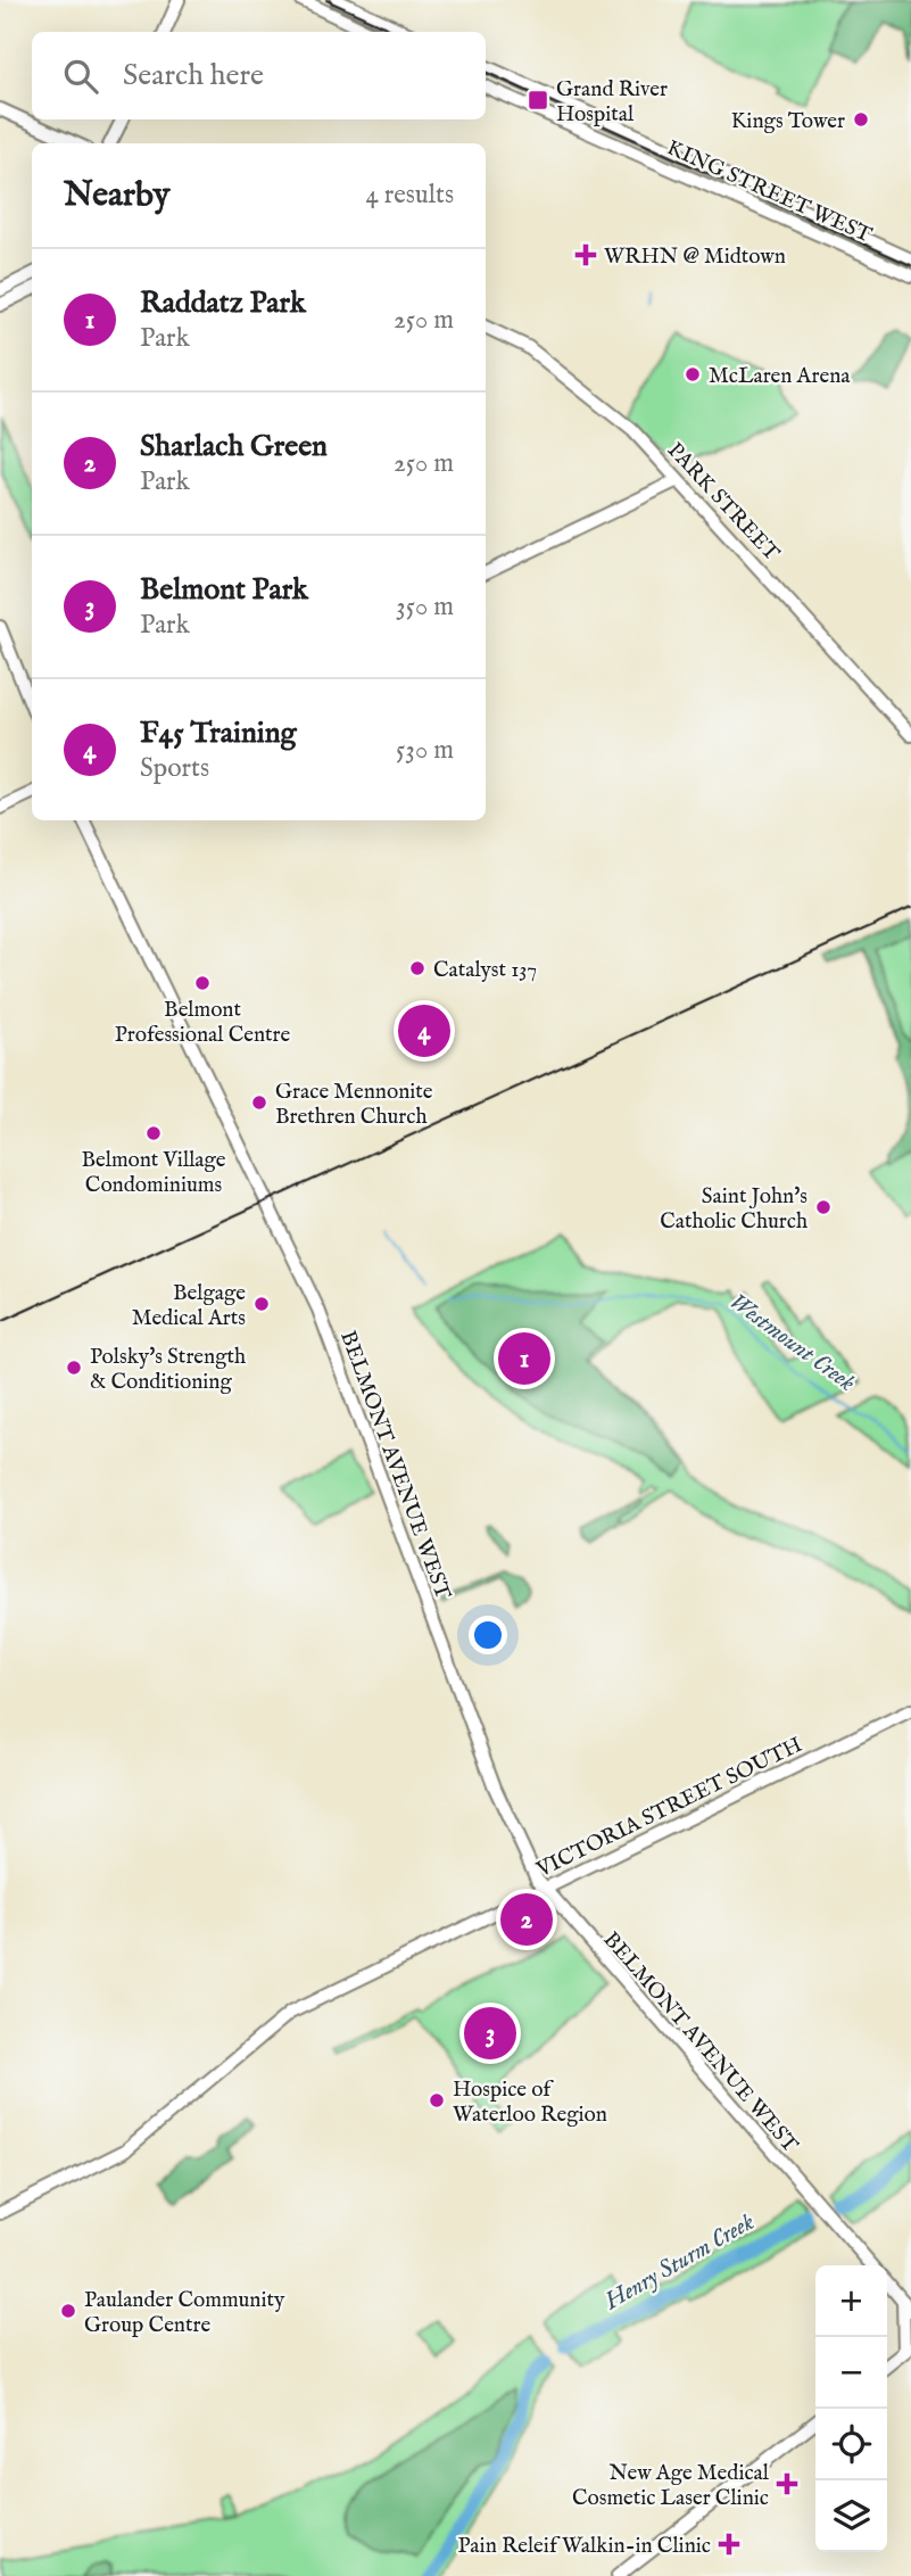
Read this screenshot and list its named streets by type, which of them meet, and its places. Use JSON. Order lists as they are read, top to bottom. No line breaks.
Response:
{"streets":{"street":["KING STREET WEST","PARK STREET","BELMONT AVENUE WEST","VICTORIA STREET SOUTH"]},"crossings":[["BELMONT AVENUE WEST","VICTORIA STREET SOUTH"]],"water":["Westmount Creek","Henry Sturm Creek"],"places":{"transit":["Grand River Hospital"],"other":["Kings Tower","McLaren Arena","Catalyst 137","Belmont Professional Centre","Grace Mennonite Brethren Church","Belmont Village Condominiums","Saint John's Catholic Church","Belgage Medical Arts","Polsky's Strength & Conditioning","Hospice of Waterloo Region","Paulander Community Group Centre"],"health":["WRHN @ Midtown","New Age Medical Cosmetic Laser Clinic","Pain Releif Walkin-in Clinic"]},"page":{"search":"Search here","heading":["Nearby","4 results"],"list":[{"mark":"1","name":"Raddatz Park","note":"Park","value":"250 m"},{"mark":"2","name":"Sharlach Green","note":"Park","value":"250 m"},{"mark":"3","name":"Belmont Park","note":"Park","value":"350 m"},{"mark":"4","name":"F45 Training","note":"Sports","value":"530 m"}],"pins":["4","1","2","3"],"map_buttons":["+","−"]}}
